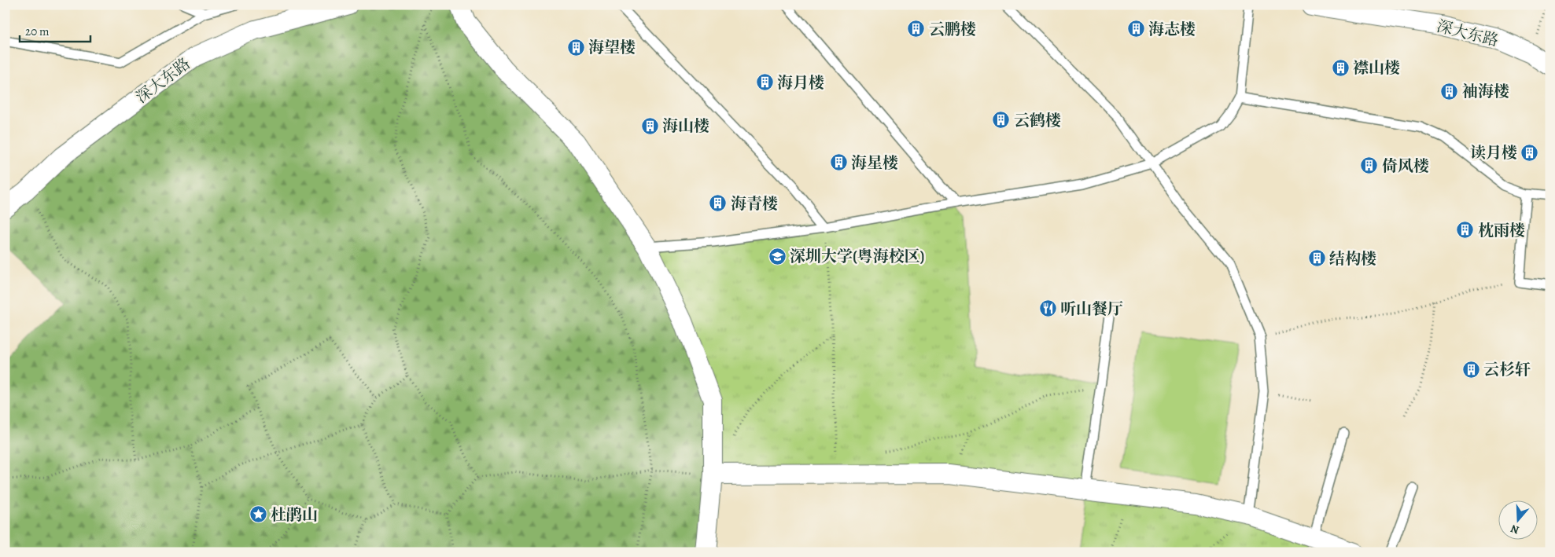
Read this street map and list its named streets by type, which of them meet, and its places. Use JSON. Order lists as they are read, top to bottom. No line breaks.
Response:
{"streets":{"street":["深大东路"]},"places":{"building":["云鹏楼","海志楼","海望楼","襟山楼","海月楼","袖海楼","云鹤楼","海山楼","读月楼","海星楼","倚风楼","海青楼","枕雨楼","结构楼","云杉轩"],"school or university":["深圳大学(粤海校区)"],"restaurant":["听山餐厅"],"place":["杜鹃山"]},"scale_bar":"20 m","north":"bottom"}
